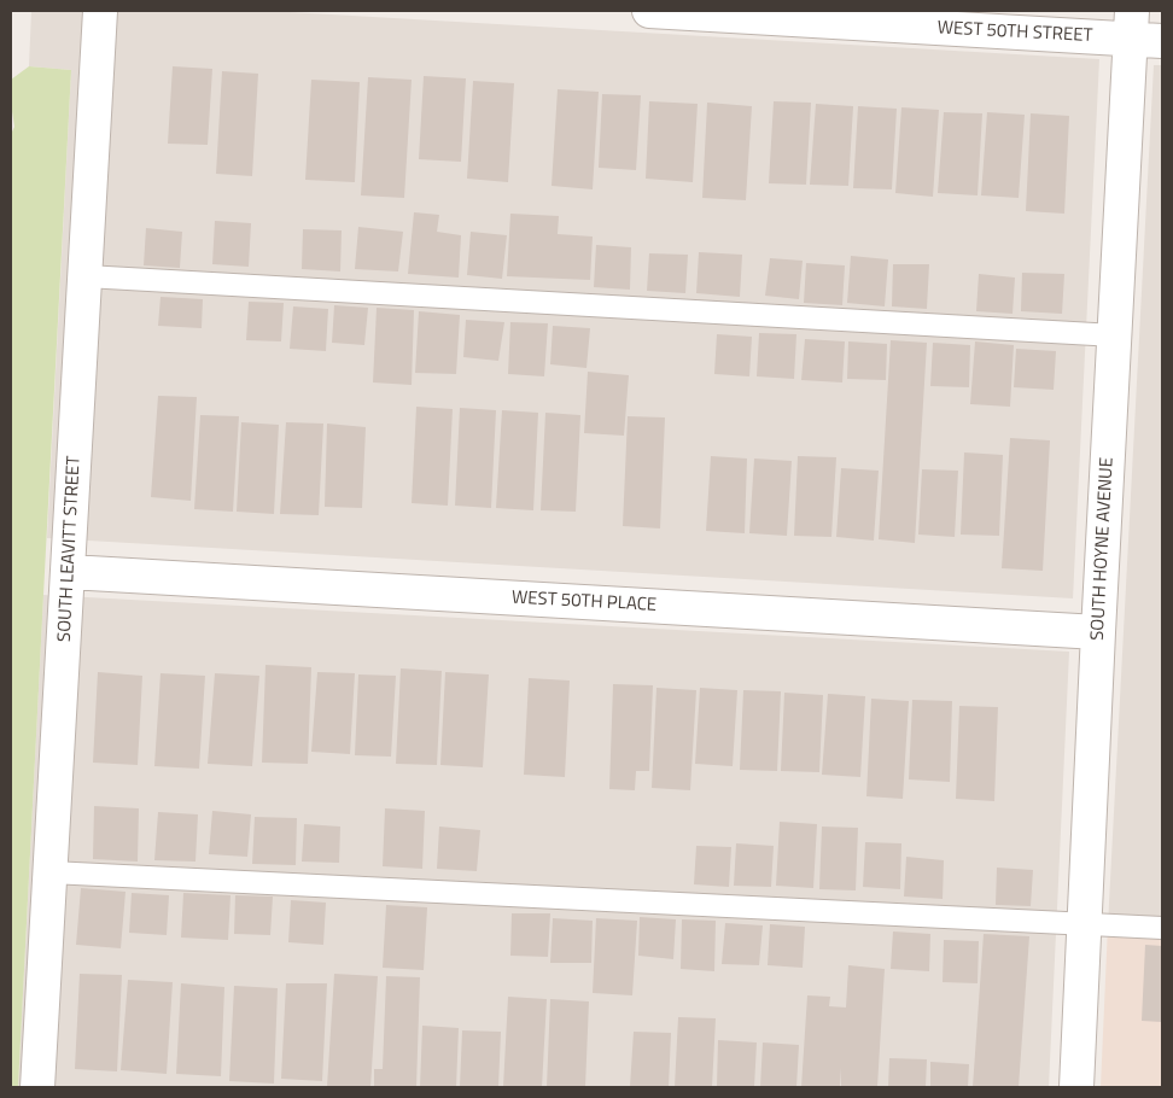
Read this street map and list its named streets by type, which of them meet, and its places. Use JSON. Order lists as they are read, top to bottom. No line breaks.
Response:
{"streets":{"street":["WEST 50TH STREET","SOUTH LEAVITT STREET","SOUTH HOYNE AVENUE","WEST 50TH PLACE"]},"crossings":[["WEST 50TH STREET","SOUTH HOYNE AVENUE"],["SOUTH LEAVITT STREET","WEST 50TH PLACE"],["SOUTH HOYNE AVENUE","WEST 50TH PLACE"]]}
